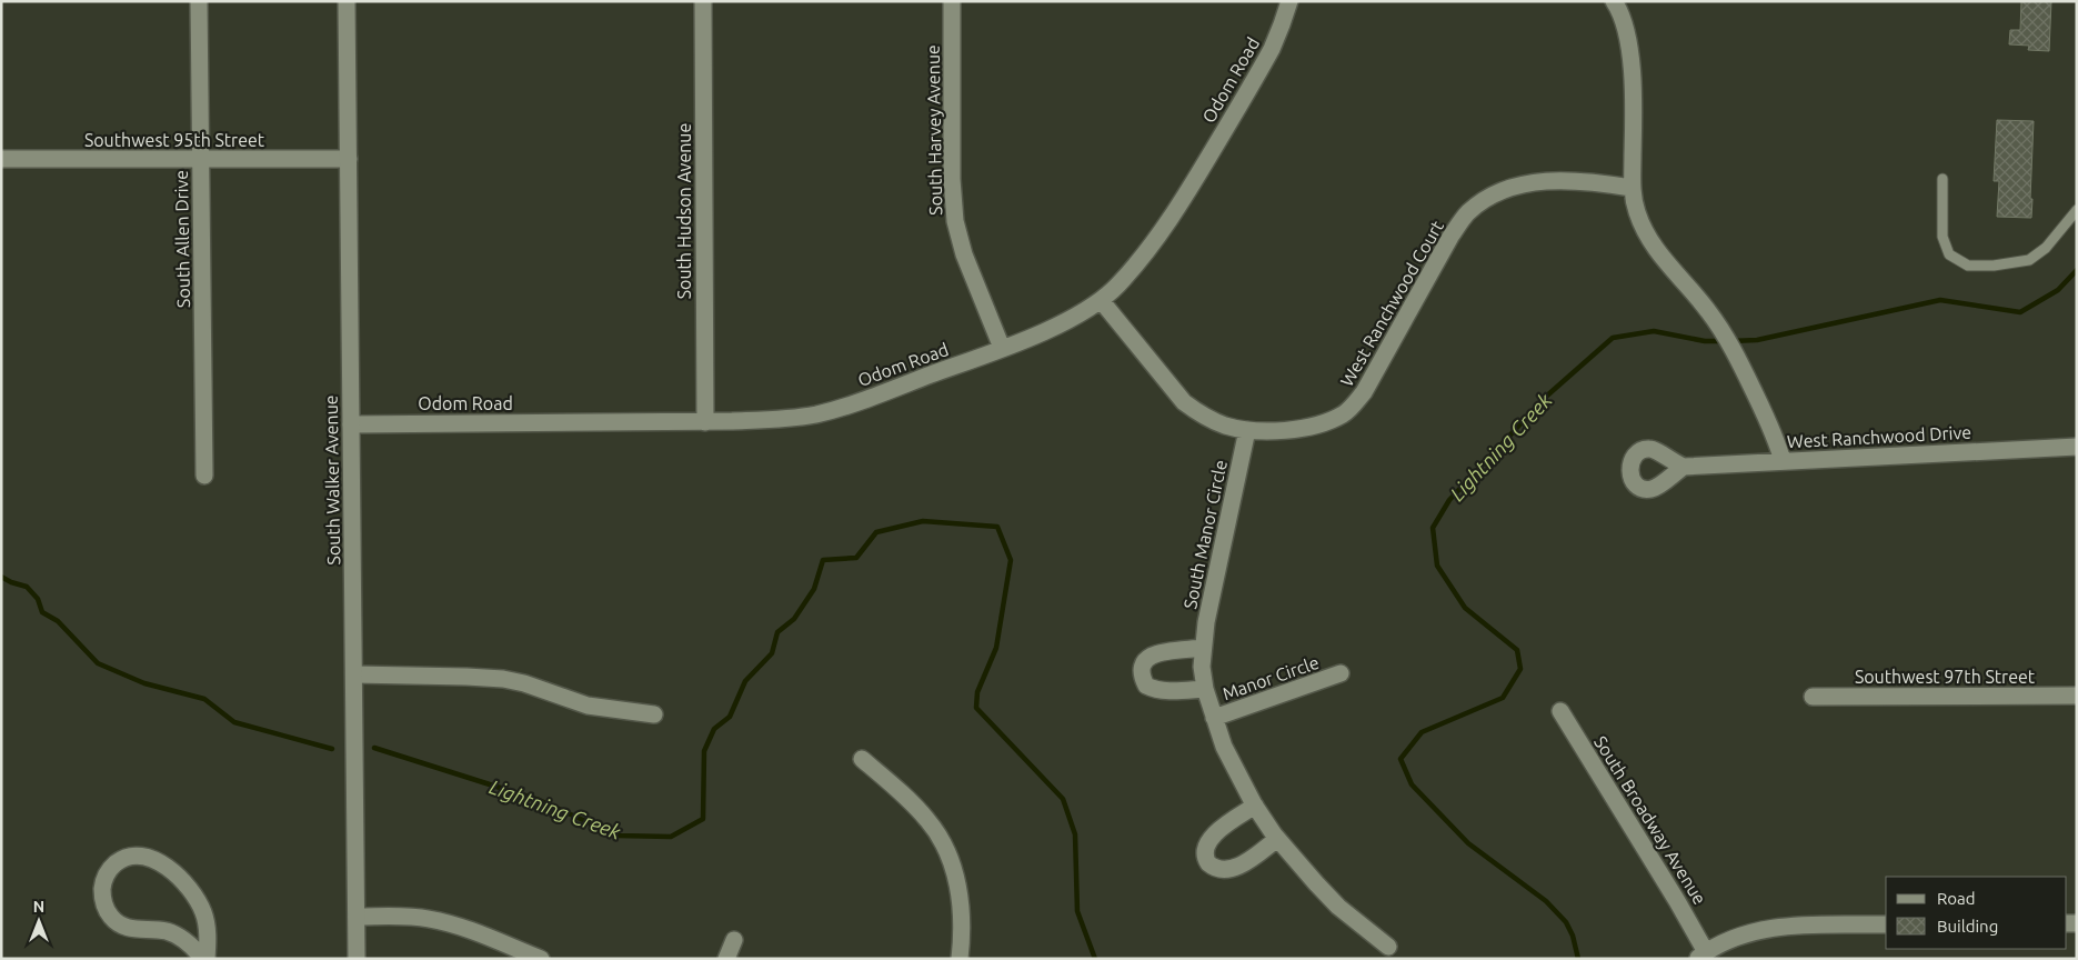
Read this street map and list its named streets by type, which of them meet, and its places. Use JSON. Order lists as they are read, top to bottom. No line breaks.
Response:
{"streets":{"street":["Odom Road","South Harvey Avenue","Southwest 95th Street","South Hudson Avenue","South Allen Drive","West Ranchwood Court","West Ranchwood Drive","South Walker Avenue","South Manor Circle","Southwest 97th Street","Manor Circle","South Broadway Avenue"]},"crossings":[["Odom Road","South Harvey Avenue"],["Odom Road","South Hudson Avenue"],["Odom Road","West Ranchwood Court"],["Odom Road","South Walker Avenue"],["Southwest 95th Street","South Allen Drive"],["Southwest 95th Street","South Walker Avenue"],["West Ranchwood Court","South Manor Circle"],["South Manor Circle","Manor Circle"]],"water":["Lightning Creek"],"legend":["Road","Building"],"north":"top"}
